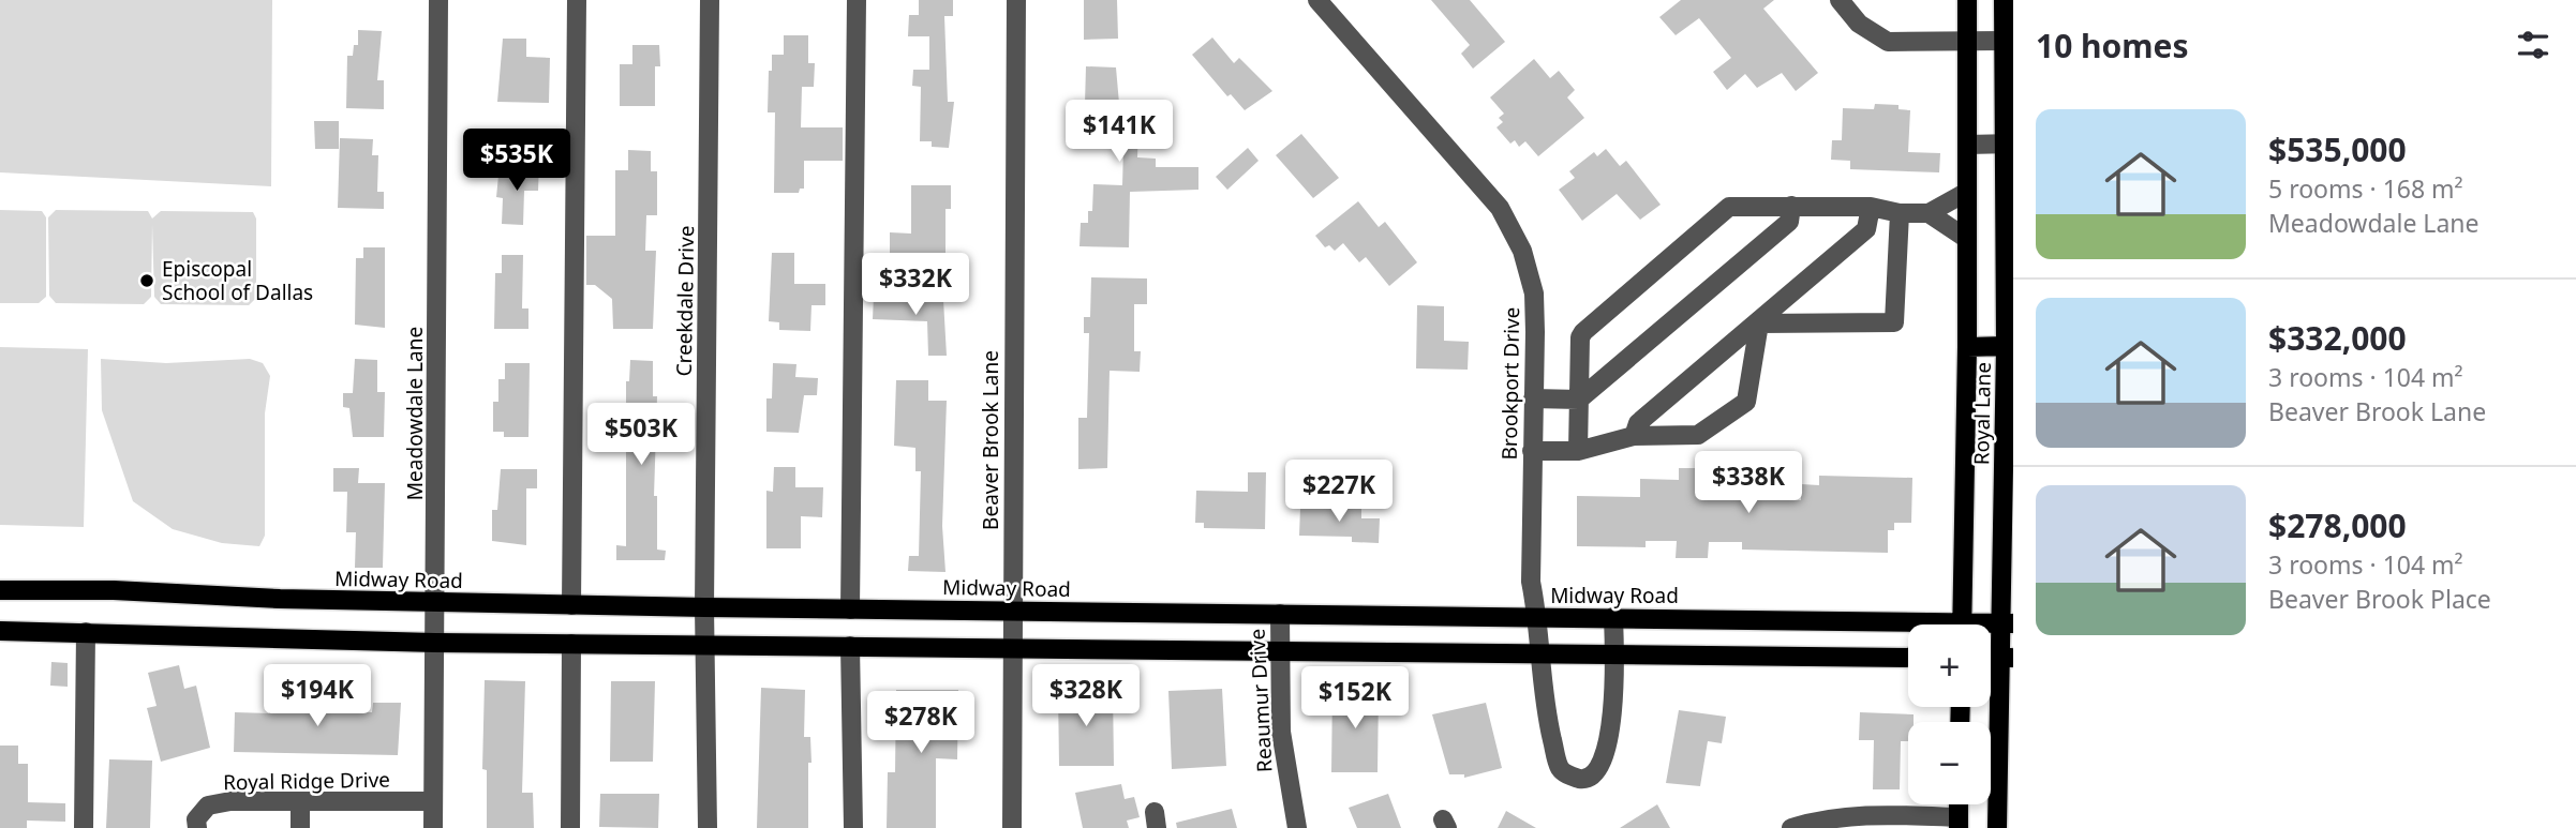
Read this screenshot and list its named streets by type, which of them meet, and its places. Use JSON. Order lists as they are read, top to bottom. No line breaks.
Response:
{"streets":{"main road":["Royal Lane","Midway Road"],"street":["Creekdale Drive","Brookport Drive","Meadowdale Lane","Beaver Brook Lane","Reaumur Drive","Royal Ridge Drive"]},"crossings":[["Creekdale Drive","Midway Road"],["Brookport Drive","Midway Road"],["Meadowdale Lane","Midway Road"],["Meadowdale Lane","Royal Ridge Drive"],["Beaver Brook Lane","Midway Road"],["Midway Road","Reaumur Drive"]],"places":["Episcopal School of Dallas"],"page":{"heading":"10 homes","list":[{"name":"$535,000","note":"5 rooms · 168 m² · Meadowdale Lane"},{"name":"$332,000","note":"3 rooms · 104 m² · Beaver Brook Lane"},{"name":"$278,000","note":"3 rooms · 104 m² · Beaver Brook Place"}],"price":["$141K","$535K","$332K","$503K","$338K","$227K","$194K","$328K","$152K","$278K"],"map_buttons":["+","−"]}}
